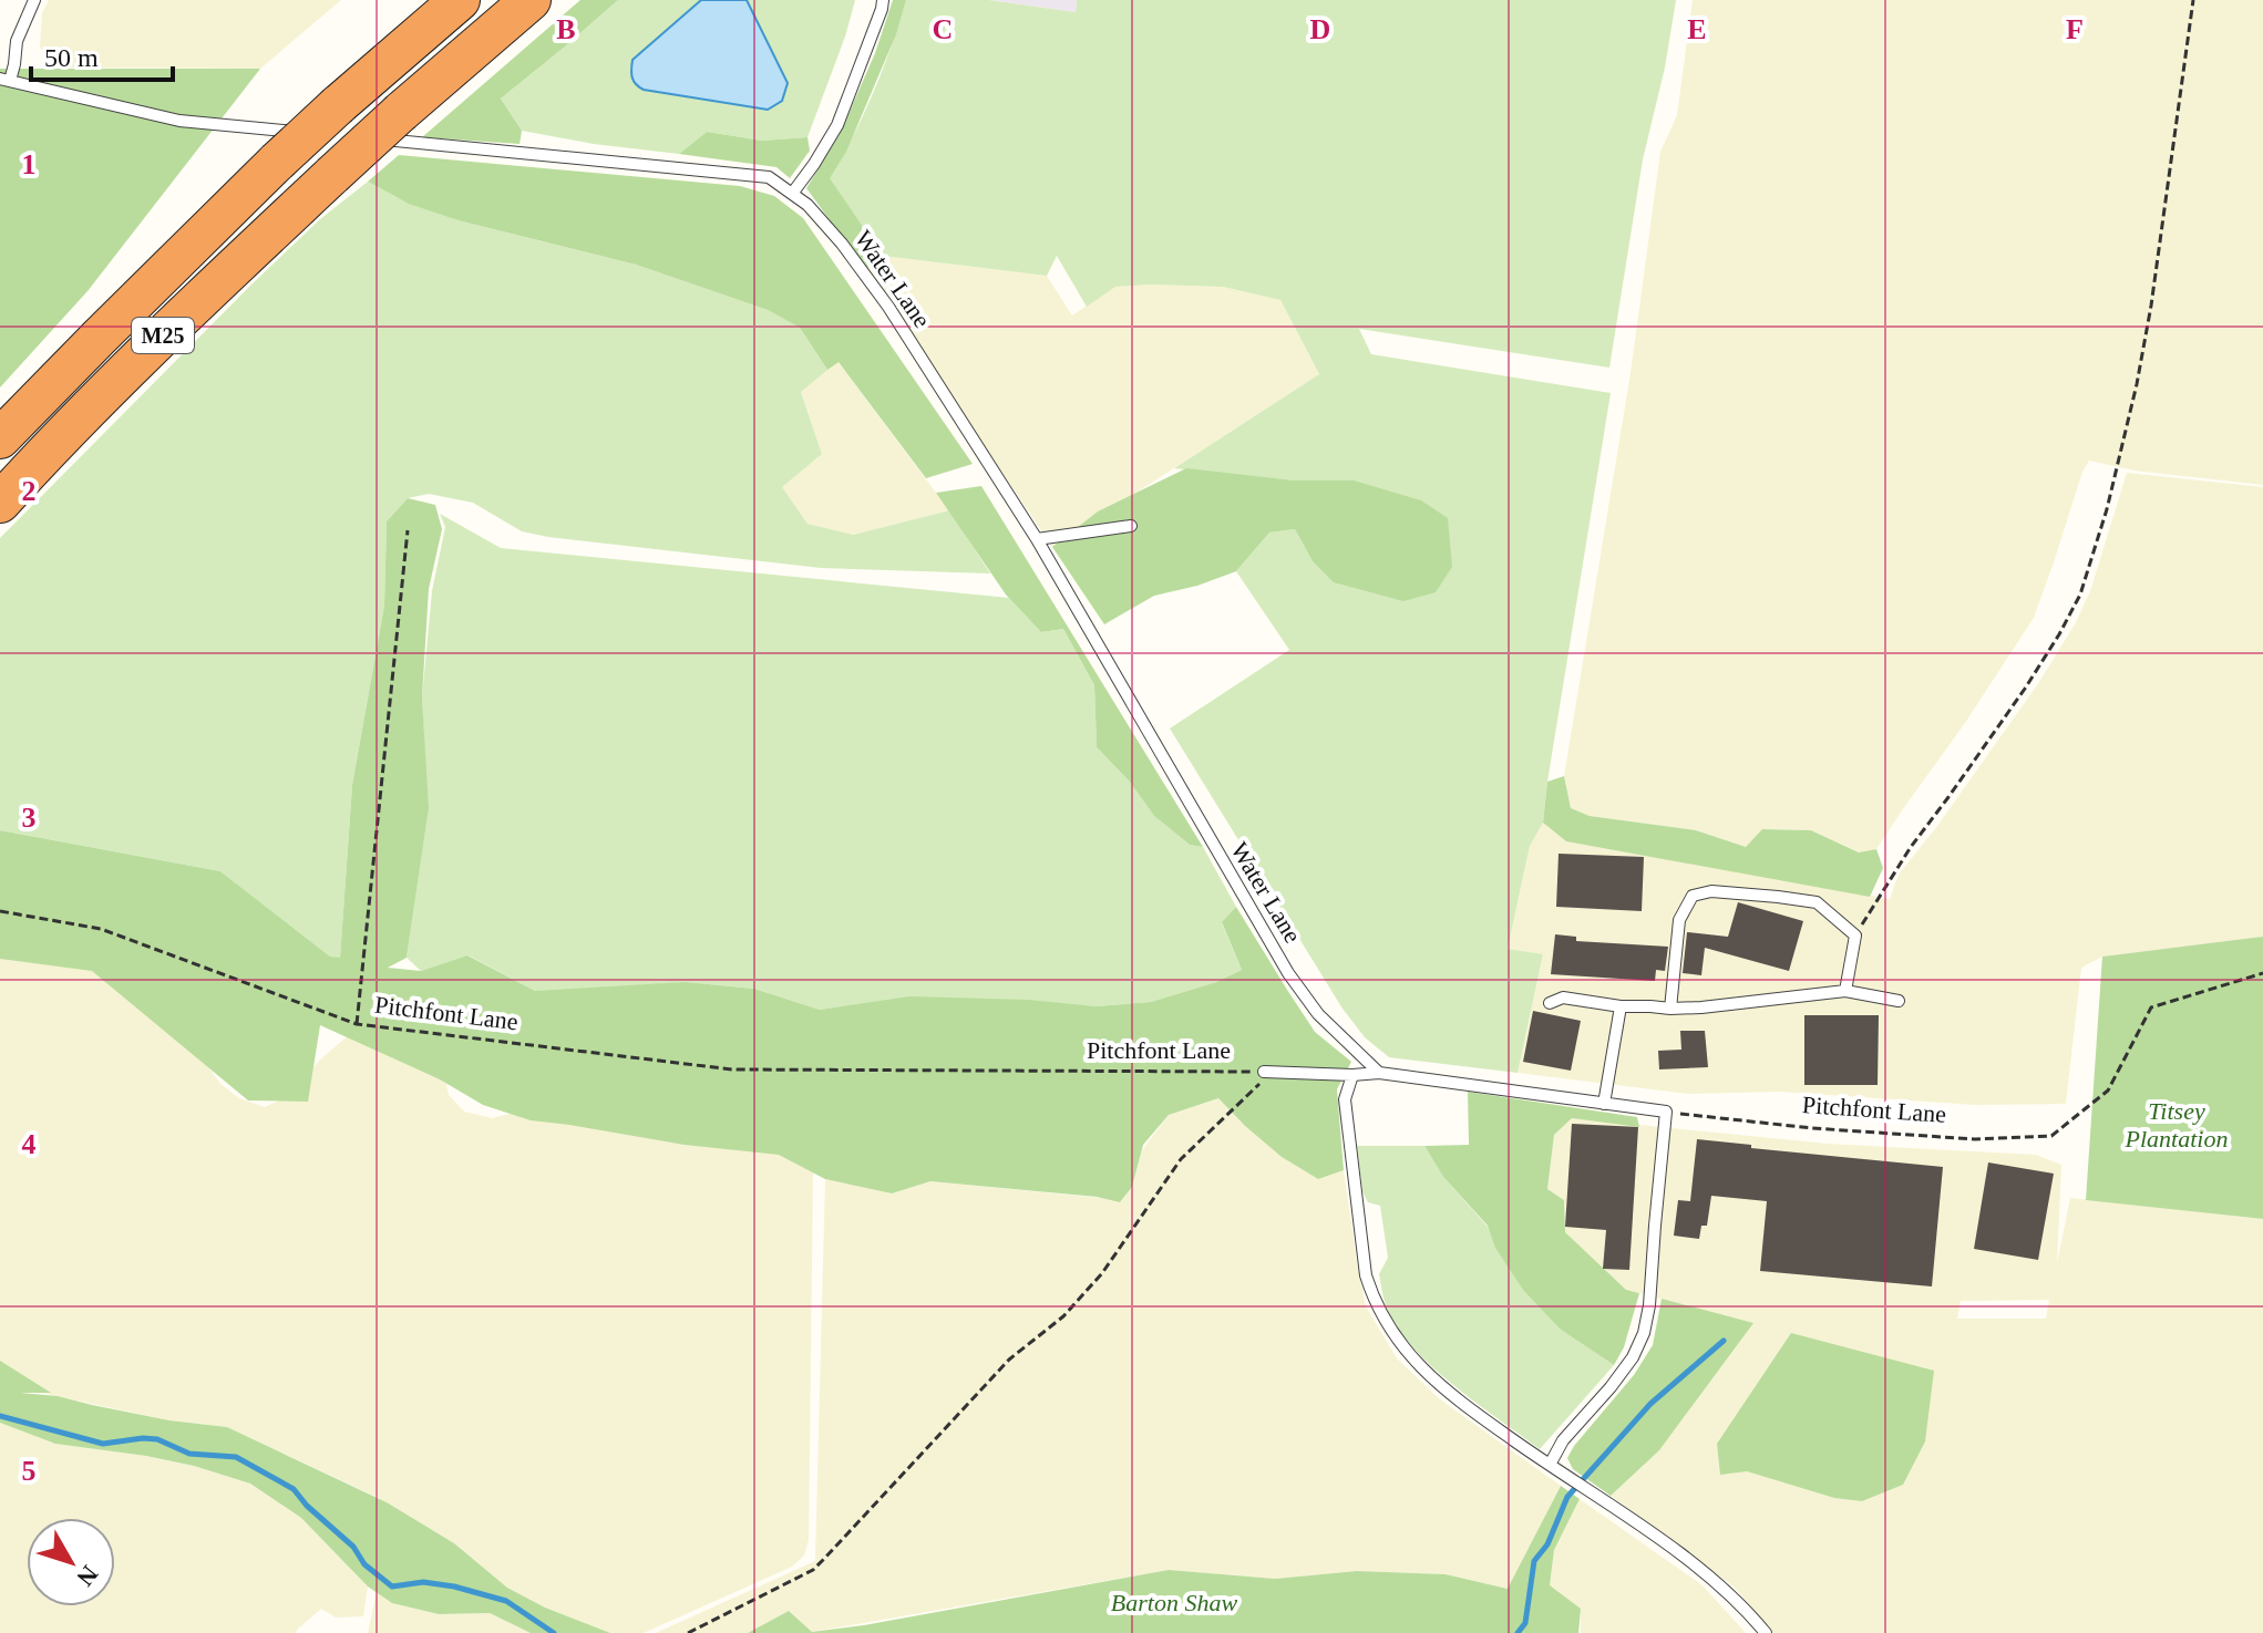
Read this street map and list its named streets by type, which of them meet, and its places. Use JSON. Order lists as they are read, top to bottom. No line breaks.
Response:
{"streets":{"highway":["M25"],"lane":["Water Lane","Pitchfont Lane"]},"crossings":[["Water Lane","M25"],["Water Lane","Pitchfont Lane"]],"parks":["Titsey Plantation","Barton Shaw"],"scale_bar":"50 m","north":"bottom right","grid":{"columns":["B","C","D","E","F"],"rows":["1","2","3","4","5"]}}
